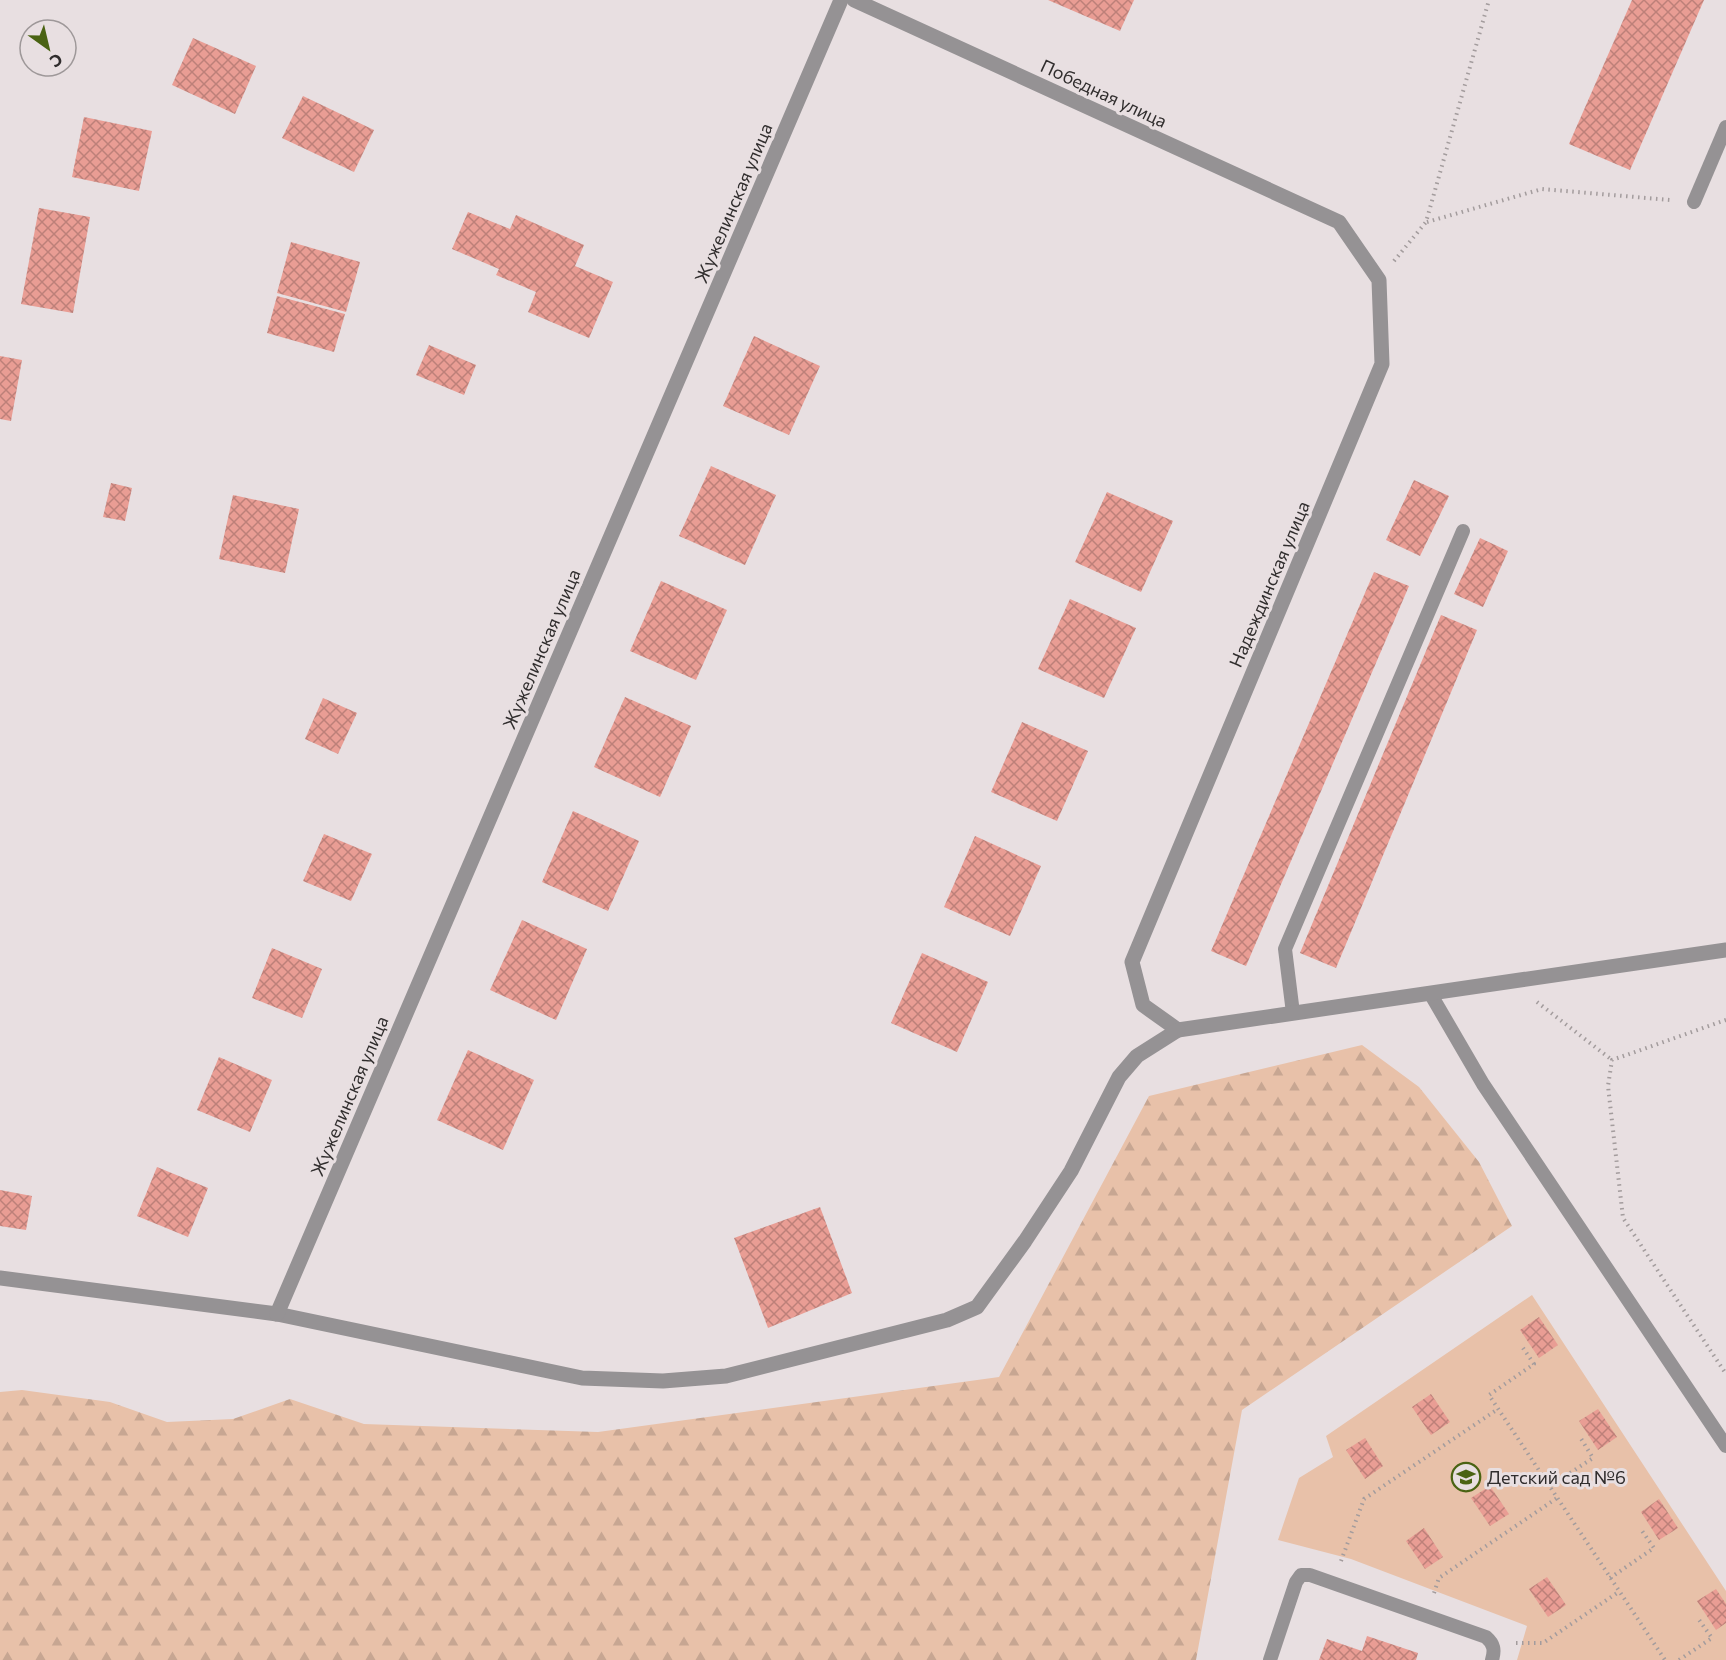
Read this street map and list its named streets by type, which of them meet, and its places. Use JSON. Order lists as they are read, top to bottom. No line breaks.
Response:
{"streets":{"street":["Победная улица","Жужелинская улица","Надеждинская улица"]},"crossings":[["Победная улица","Надеждинская улица"]],"places":{"school or university":["Детский сад №6"]},"north":"bottom right"}
